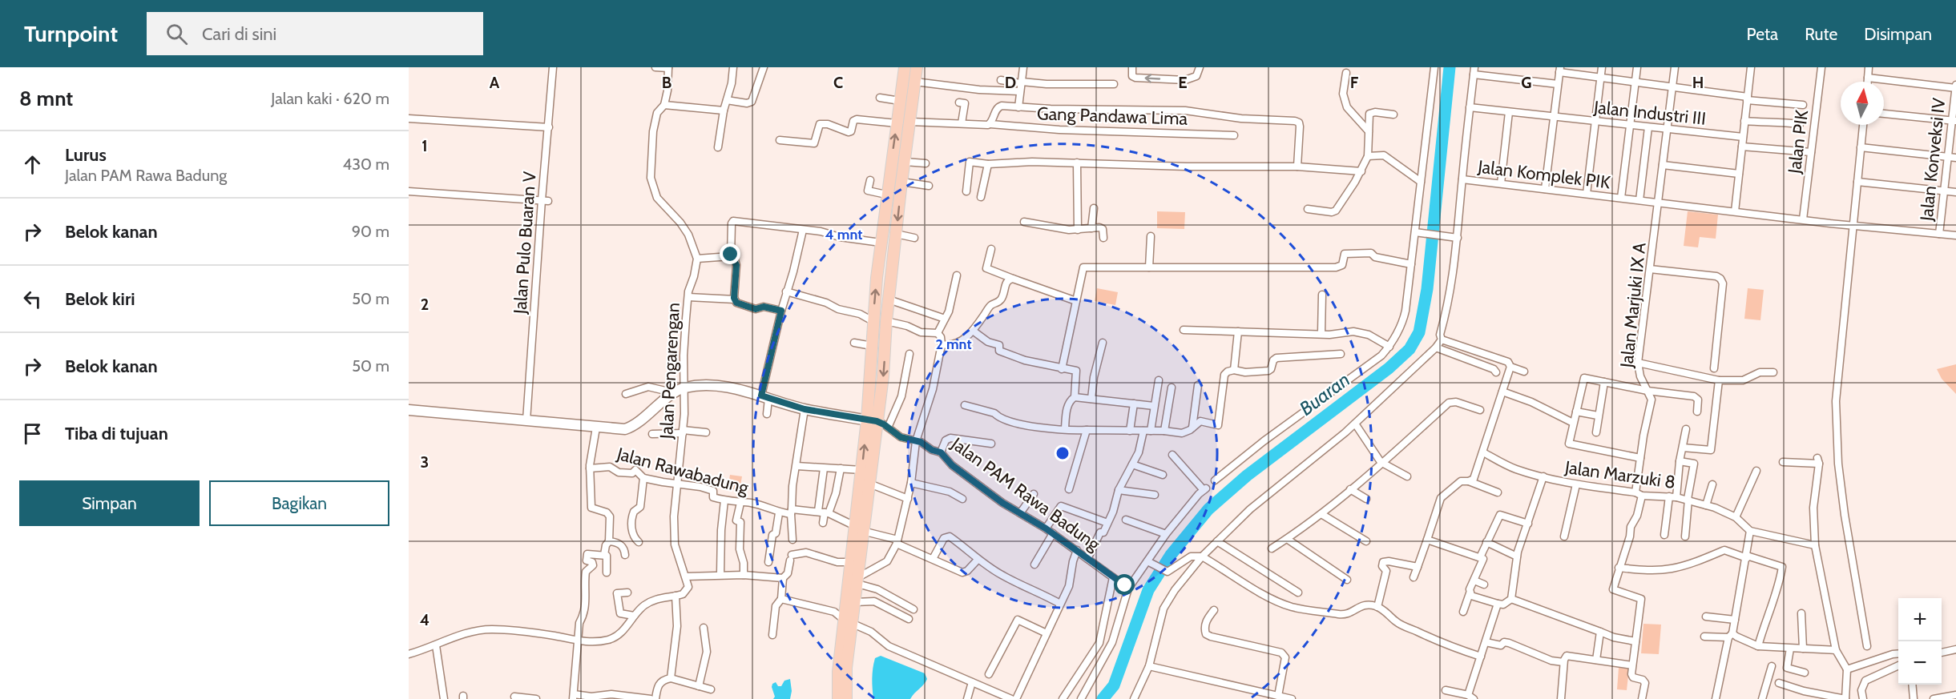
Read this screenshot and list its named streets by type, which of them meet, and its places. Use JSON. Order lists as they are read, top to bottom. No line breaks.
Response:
{"streets":{"street":["Jalan Industri III","Gang Pandawa Lima","Jalan PIK","Jalan Konveksi IV","Jalan Komplek PIK","Jalan Pulo Buaran V","Jalan Marjuki IX A","Jalan Pengarengan","Jalan Rawabadung","Jalan Marzuki 8","Jalan PAM Rawa Badung"]},"crossings":[["Jalan Industri III","Jalan Komplek PIK"],["Jalan Industri III","Jalan Marjuki IX A"],["Jalan PIK","Jalan Komplek PIK"],["Jalan Konveksi IV","Jalan Komplek PIK"],["Jalan Komplek PIK","Jalan Marjuki IX A"],["Jalan Marjuki IX A","Jalan Marzuki 8"],["Jalan Pengarengan","Jalan Rawabadung"],["Jalan Pengarengan","Jalan PAM Rawa Badung"]],"water":["Buaran"],"north":"top","page":{"header":"Turnpoint","search":"Cari di sini","nav":["Peta","Rute","Disimpan"],"heading":["8 mnt","Jalan kaki · 620 m"],"list":[["Lurus","Jalan PAM Rawa Badung","430 m"],["Belok kanan","90 m"],["Belok kiri","50 m"],["Belok kanan","50 m"],"Tiba di tujuan"],"buttons":["Simpan","Bagikan"],"map_buttons":["+","−"]},"grid":{"columns":["A","B","C","D","E","F","G","H"],"rows":["1","2","3","4"]},"rings":["4 mnt","2 mnt"]}
